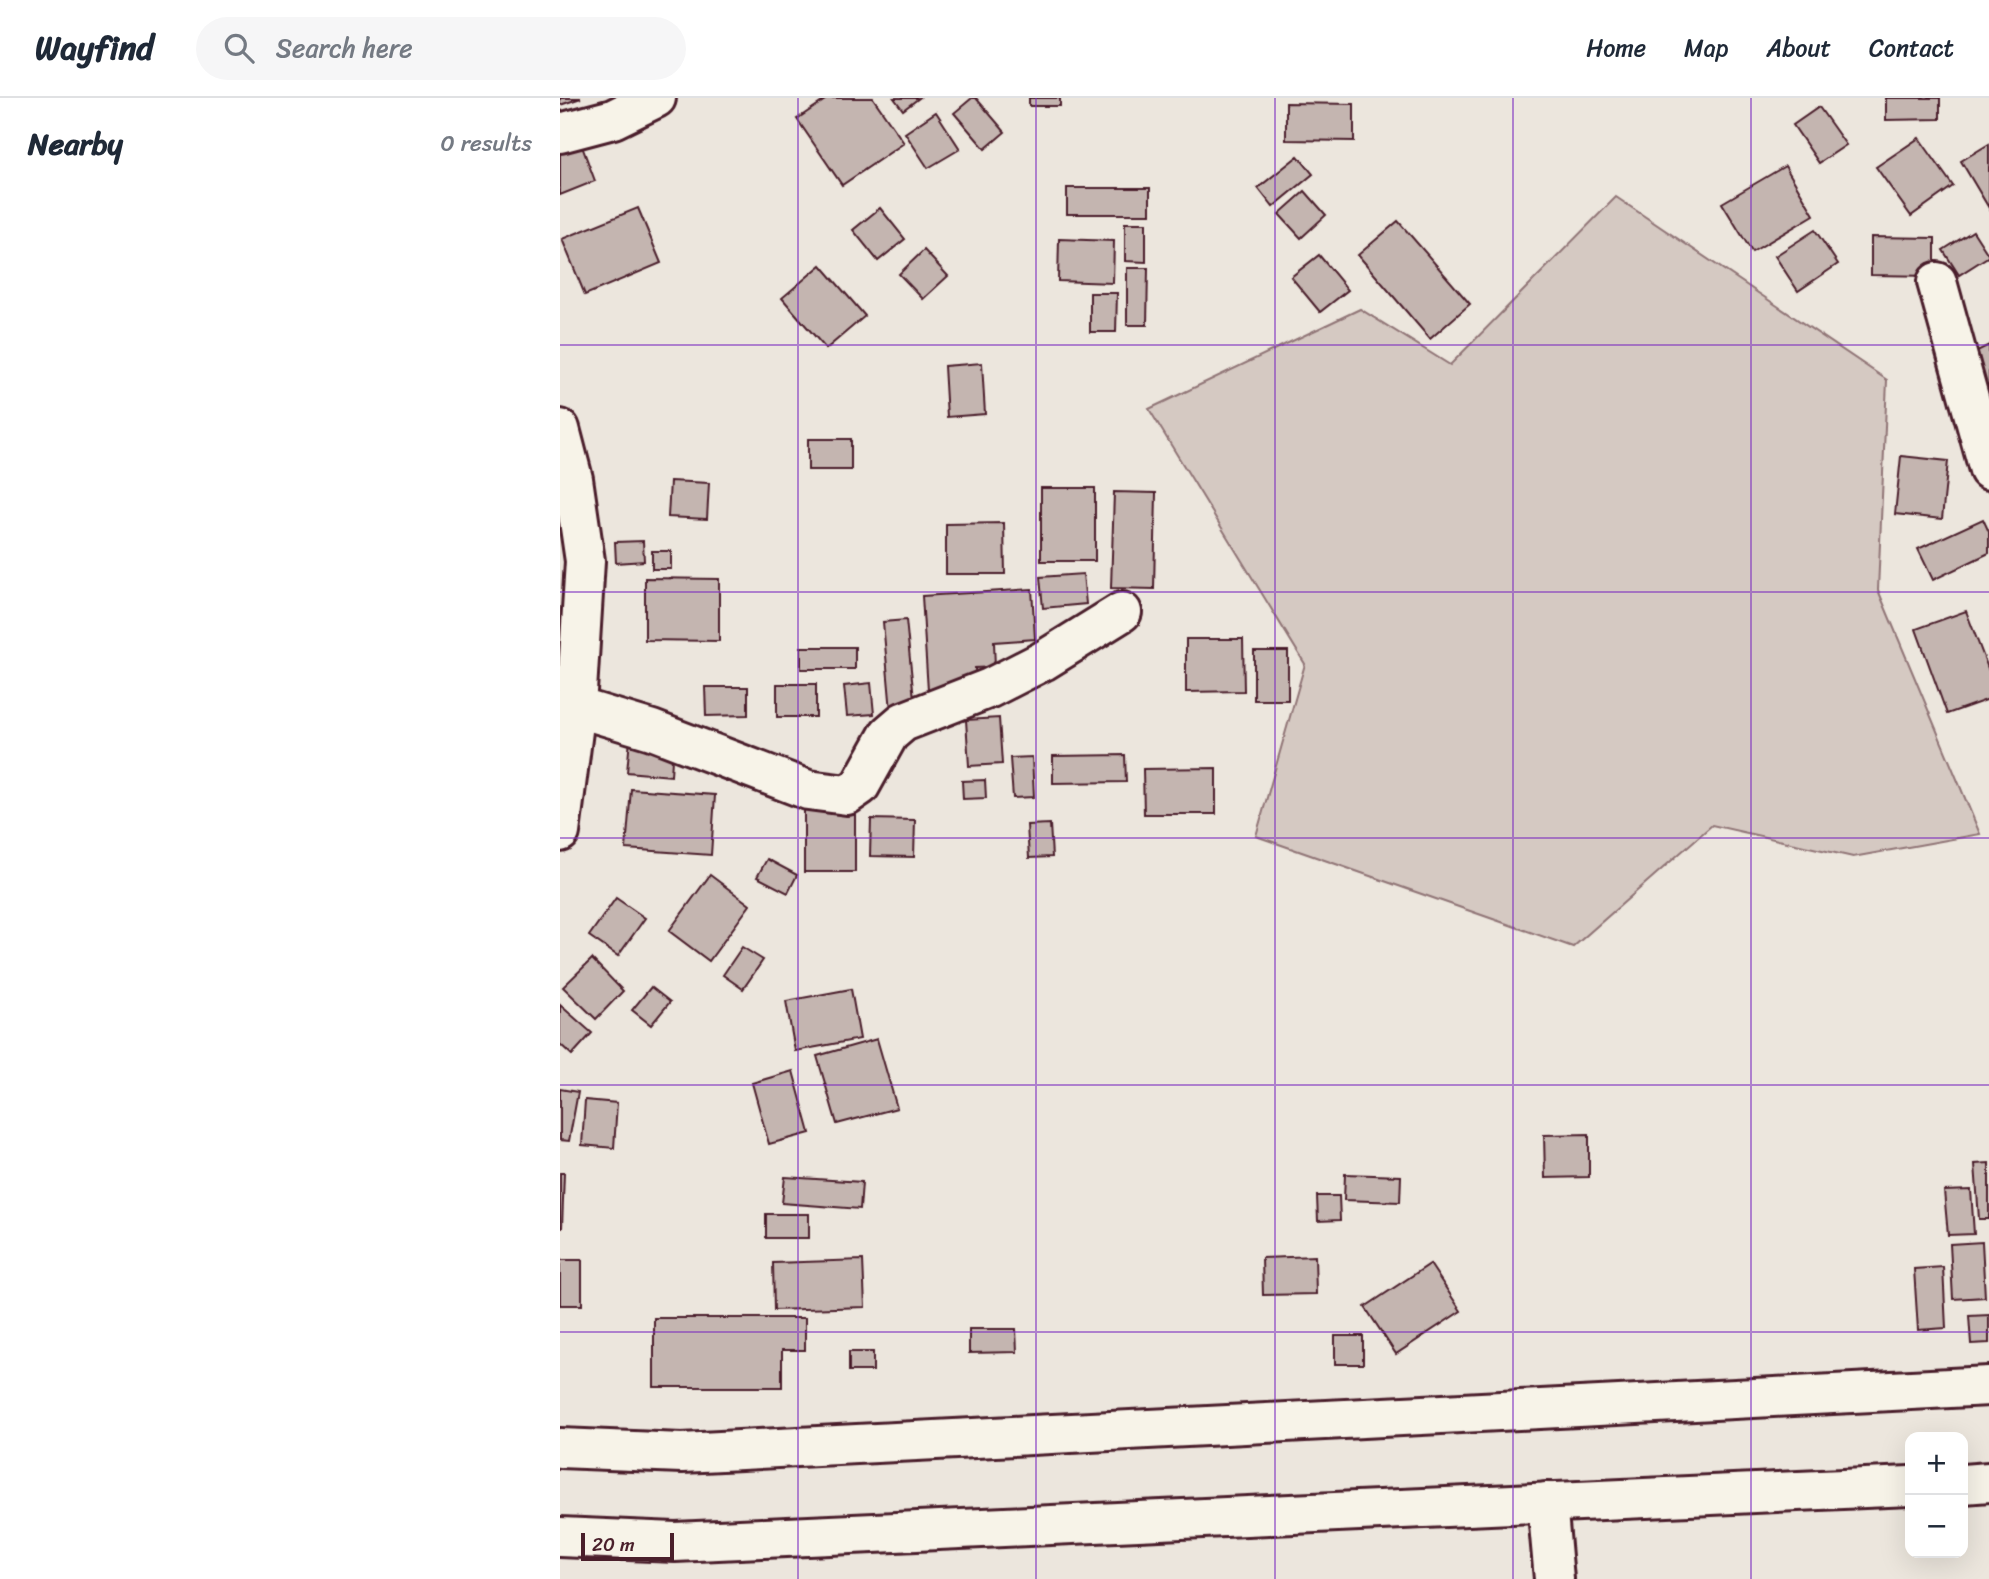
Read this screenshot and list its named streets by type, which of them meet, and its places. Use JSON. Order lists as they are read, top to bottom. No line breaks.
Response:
{"scale_bar":"20 m","page":{"header":"Wayfind","search":"Search here","nav":["Home","Map","About","Contact"],"heading":["Nearby","0 results"],"map_buttons":["+","−"],"scale":"20 m"}}
